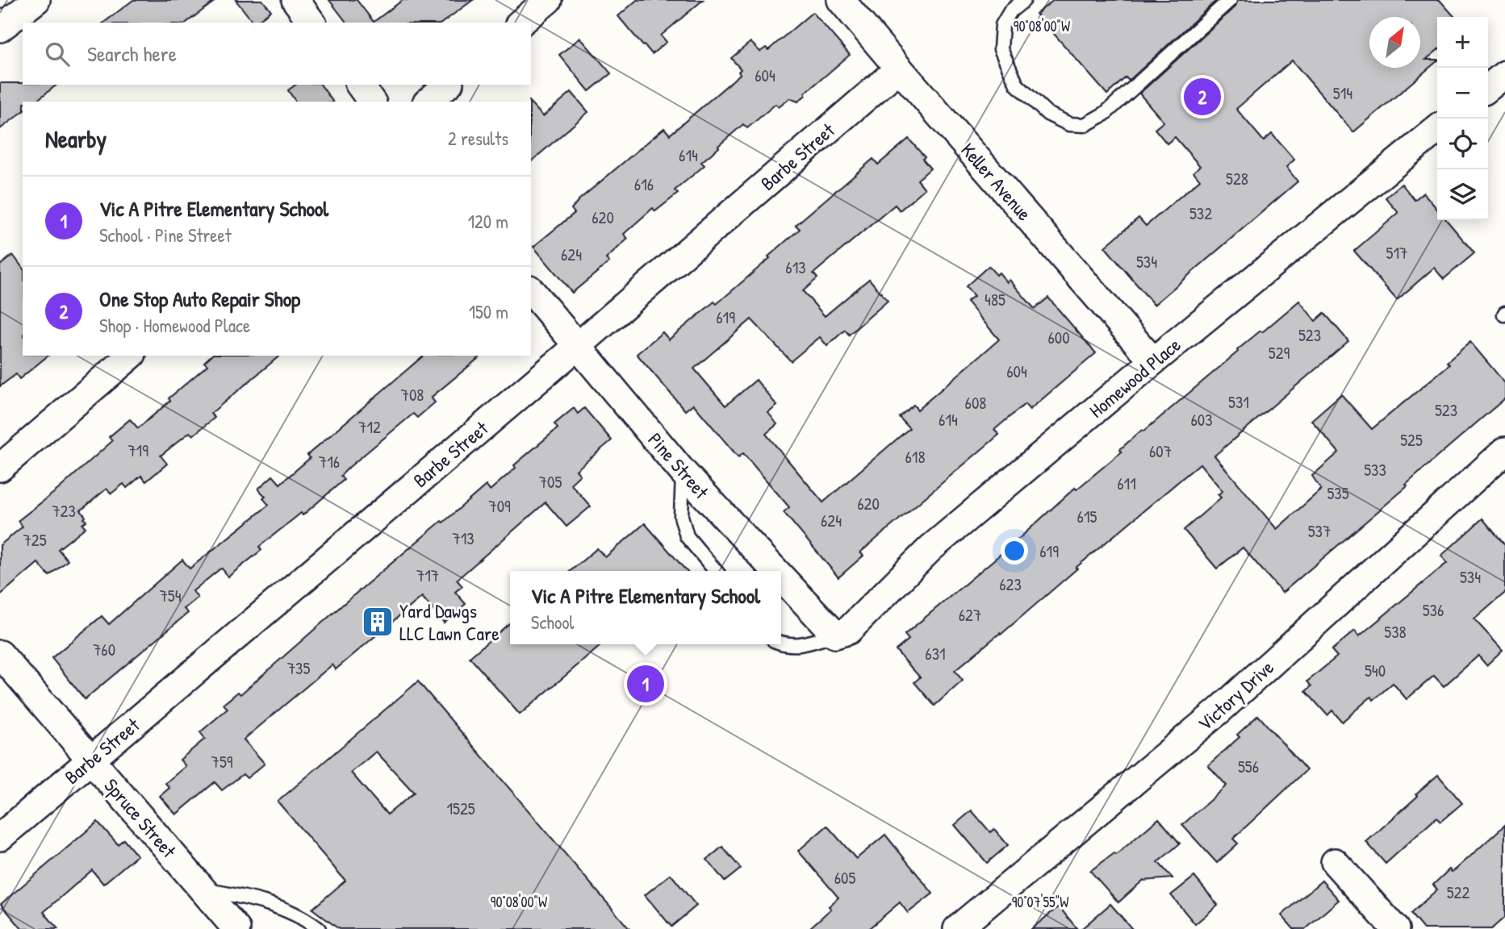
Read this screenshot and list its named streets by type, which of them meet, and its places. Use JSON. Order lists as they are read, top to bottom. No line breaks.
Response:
{"streets":{"street":["Barbe Street","Keller Avenue","Homewood Place","Pine Street","Victory Drive","Spruce Street"]},"crossings":[["Barbe Street","Keller Avenue"],["Barbe Street","Pine Street"],["Barbe Street","Spruce Street"],["Keller Avenue","Homewood Place"],["Homewood Place","Pine Street"]],"places":{"building":["Yard Dawgs LLC Lawn Care"]},"house_numbers":["604","514","614","528","616","532","620","517","624","534","613","485","619","523","600","529","604","708","531","608","523","614","603","712","525","719","607","618","716","533","705","611","535","620","709","723","615","624","537","713","725","619","717","534","623","754","536","627","538","760","631","735","540","759","556","1525","605","522"],"north":"top right","page":{"map_buttons":["+","−"],"search":"Search here","pins":["2","1"],"heading":["Nearby","2 results"],"list":[{"mark":"1","name":"Vic A Pitre Elementary School","note":"School · Pine Street","value":"120 m"},{"mark":"2","name":"One Stop Auto Repair Shop","note":"Shop · Homewood Place","value":"150 m"}],"popup":["Vic A Pitre Elementary School","School"]},"coordinates":["90°08'00\"W","90°07'55\"W"]}
